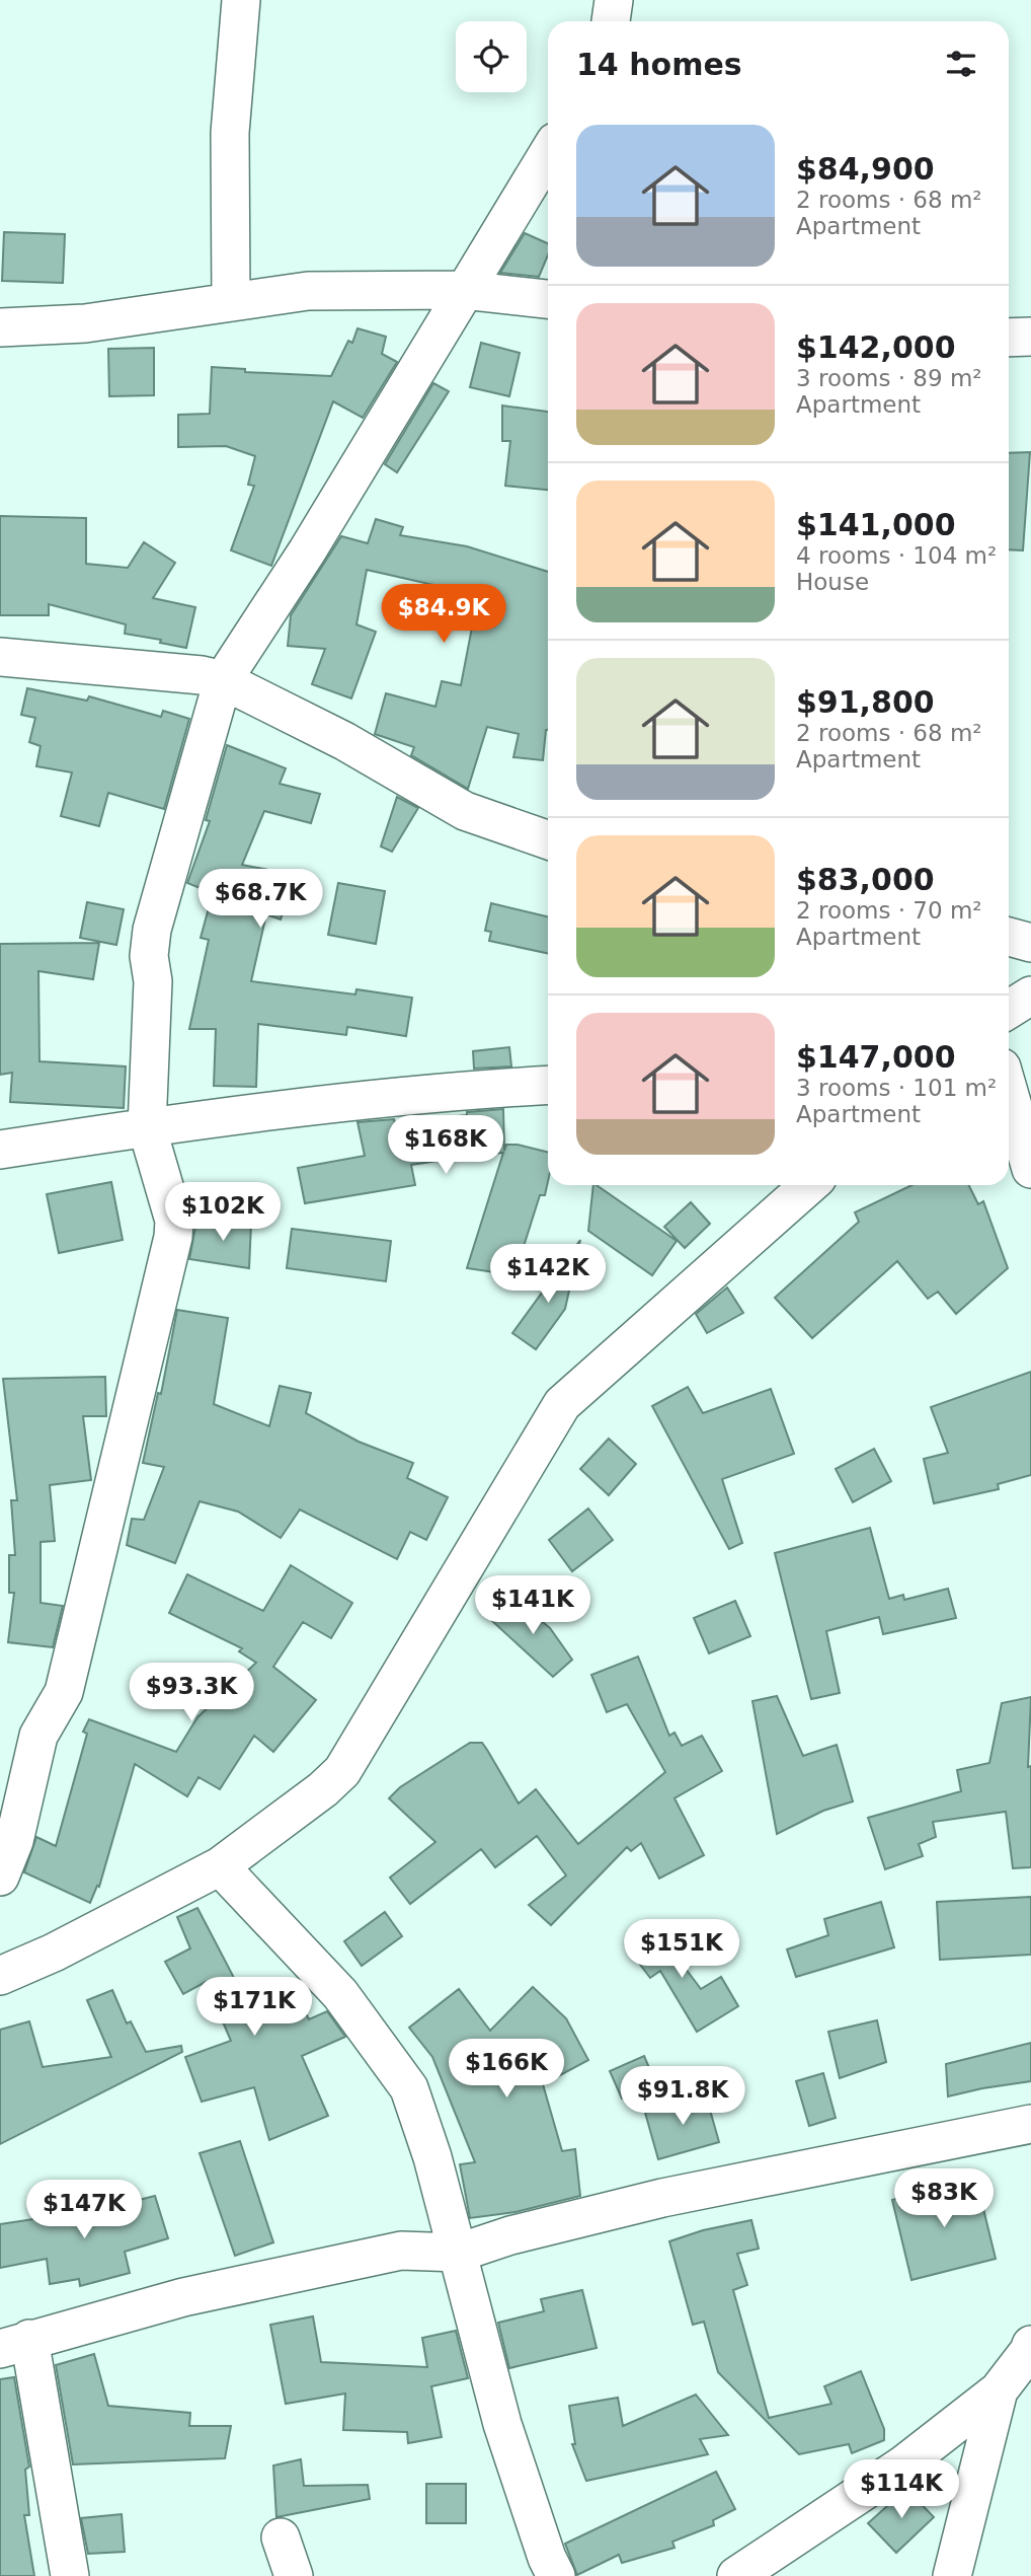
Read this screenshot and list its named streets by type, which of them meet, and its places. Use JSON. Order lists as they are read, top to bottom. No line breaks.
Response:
{"page":{"heading":"14 homes","list":[{"name":"$84,900","note":"2 rooms · 68 m² · Apartment"},{"name":"$142,000","note":"3 rooms · 89 m² · Apartment"},{"name":"$141,000","note":"4 rooms · 104 m² · House"},{"name":"$91,800","note":"2 rooms · 68 m² · Apartment"},{"name":"$83,000","note":"2 rooms · 70 m² · Apartment"},{"name":"$147,000","note":"3 rooms · 101 m² · Apartment"}],"price":["$84.9K","$68.7K","$168K","$102K","$142K","$141K","$93.3K","$151K","$171K","$166K","$91.8K","$83K","$147K","$114K"]}}
